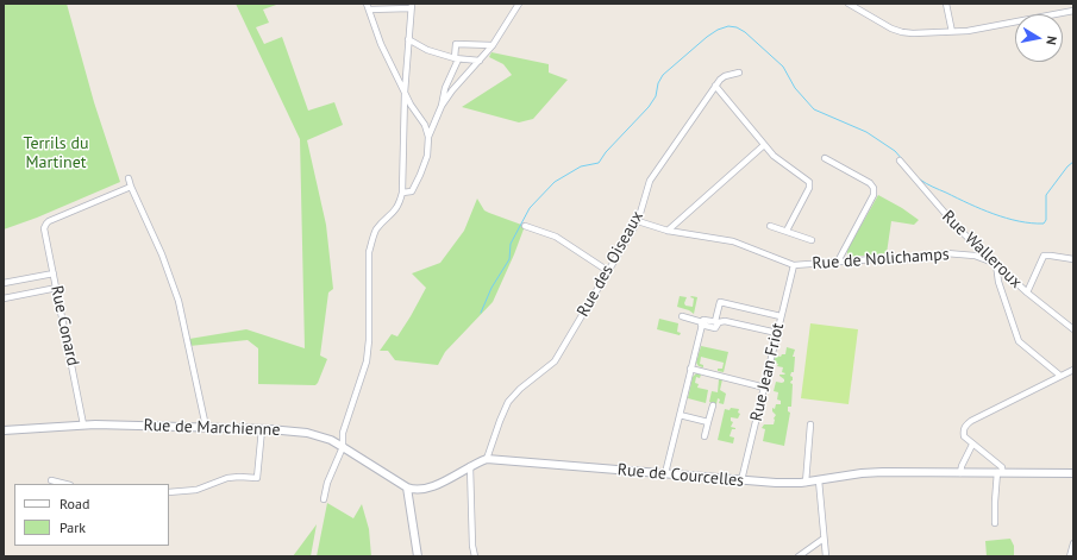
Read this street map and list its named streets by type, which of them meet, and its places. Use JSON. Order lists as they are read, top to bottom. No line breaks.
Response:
{"streets":{"main road":["Rue de Marchienne","Rue de Courcelles"],"street":["Rue Walleroux","Rue de Nolichamps","Rue des Oiseaux","Rue Conard","Rue Jean Friot"]},"crossings":[["Rue Walleroux","Rue de Nolichamps"],["Rue de Nolichamps","Rue Jean Friot"],["Rue des Oiseaux","Rue de Courcelles"],["Rue Conard","Rue de Marchienne"],["Rue Jean Friot","Rue de Courcelles"],["Rue de Marchienne","Rue de Courcelles"]],"parks":["Terrils du Martinet"],"legend":["Road","Park"],"north":"right"}
